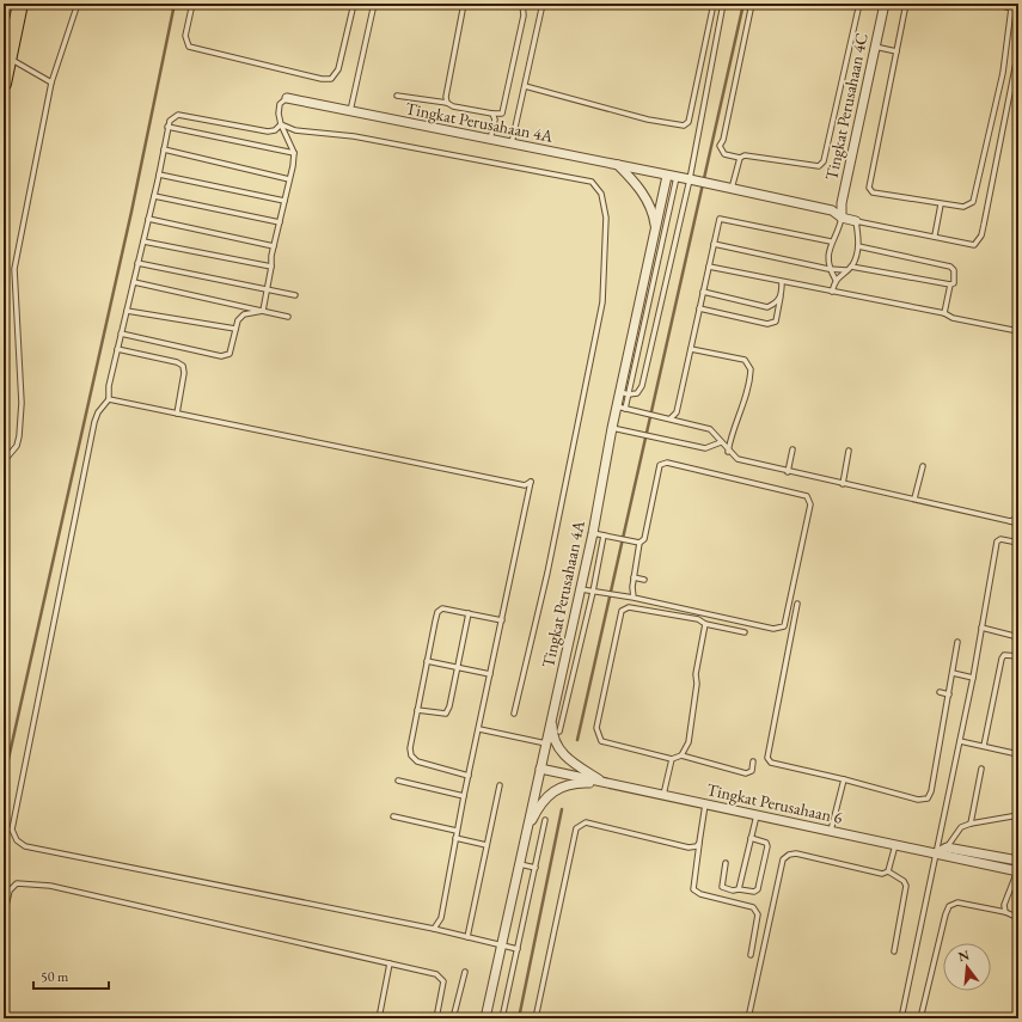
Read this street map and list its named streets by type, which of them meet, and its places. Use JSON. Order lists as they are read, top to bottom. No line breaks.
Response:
{"streets":{"street":["Tingkat Perusahaan 4C","Tingkat Perusahaan 4A","Tingkat Perusahaan 6"]},"crossings":[["Tingkat Perusahaan 4C","Tingkat Perusahaan 4A"],["Tingkat Perusahaan 4A","Tingkat Perusahaan 6"]],"scale_bar":"50 m","north":"top"}
